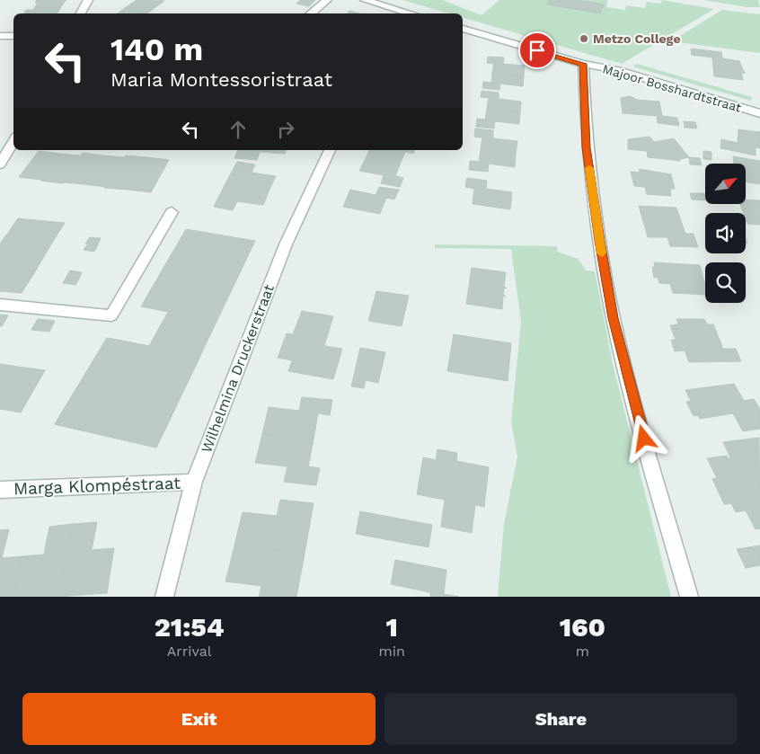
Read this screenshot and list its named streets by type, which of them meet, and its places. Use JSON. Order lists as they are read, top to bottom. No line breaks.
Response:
{"streets":{"street":["Majoor Bosshardtstraat","Wilhelmina Druckerstraat","Marga Klompéstraat"]},"crossings":[["Wilhelmina Druckerstraat","Marga Klompéstraat"]],"places":["Metzo College"],"north":"top right","page":{"turn":["140 m","Maria Montessoristraat"],"eta":["21:54","Arrival","1","min","160","m"],"buttons":["Exit","Share"]}}
